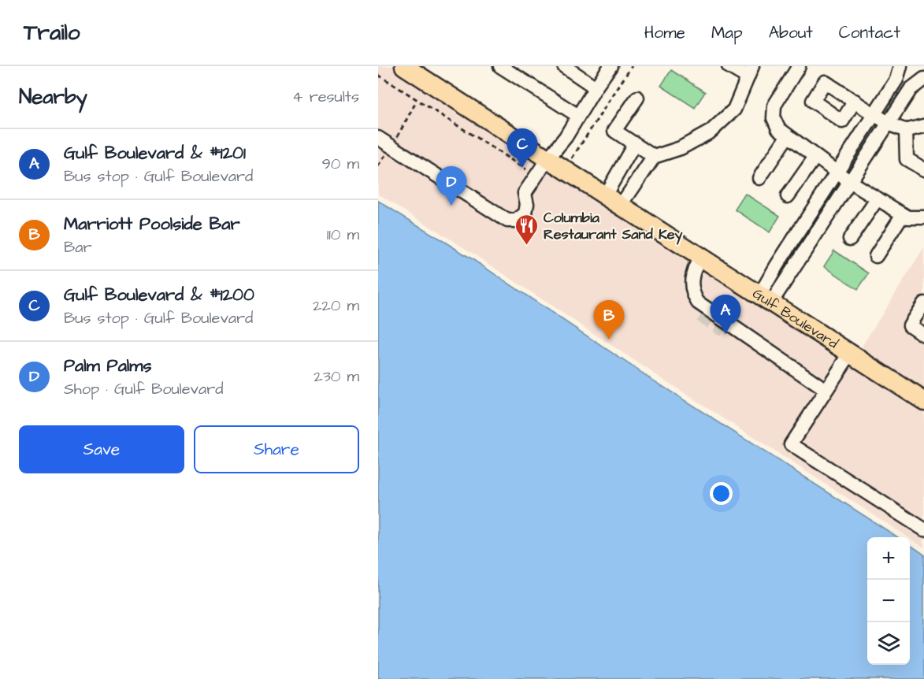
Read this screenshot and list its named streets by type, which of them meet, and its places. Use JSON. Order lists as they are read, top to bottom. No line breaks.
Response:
{"streets":{"main road":["Gulf Boulevard"]},"places":{"restaurant":["Columbia Restaurant Sand Key"]},"page":{"header":"Trailo","nav":["Home","Map","About","Contact"],"heading":["Nearby","4 results"],"list":[{"mark":"A","name":"Gulf Boulevard & #1201","note":"Bus stop · Gulf Boulevard","value":"90 m"},{"mark":"B","name":"Marriott Poolside Bar","note":"Bar","value":"110 m"},{"mark":"C","name":"Gulf Boulevard & #1200","note":"Bus stop · Gulf Boulevard","value":"220 m"},{"mark":"D","name":"Palm Palms","note":"Shop · Gulf Boulevard","value":"230 m"}],"pins":["C","D","A","B"],"buttons":["Save","Share"],"map_buttons":["+","−"]}}
